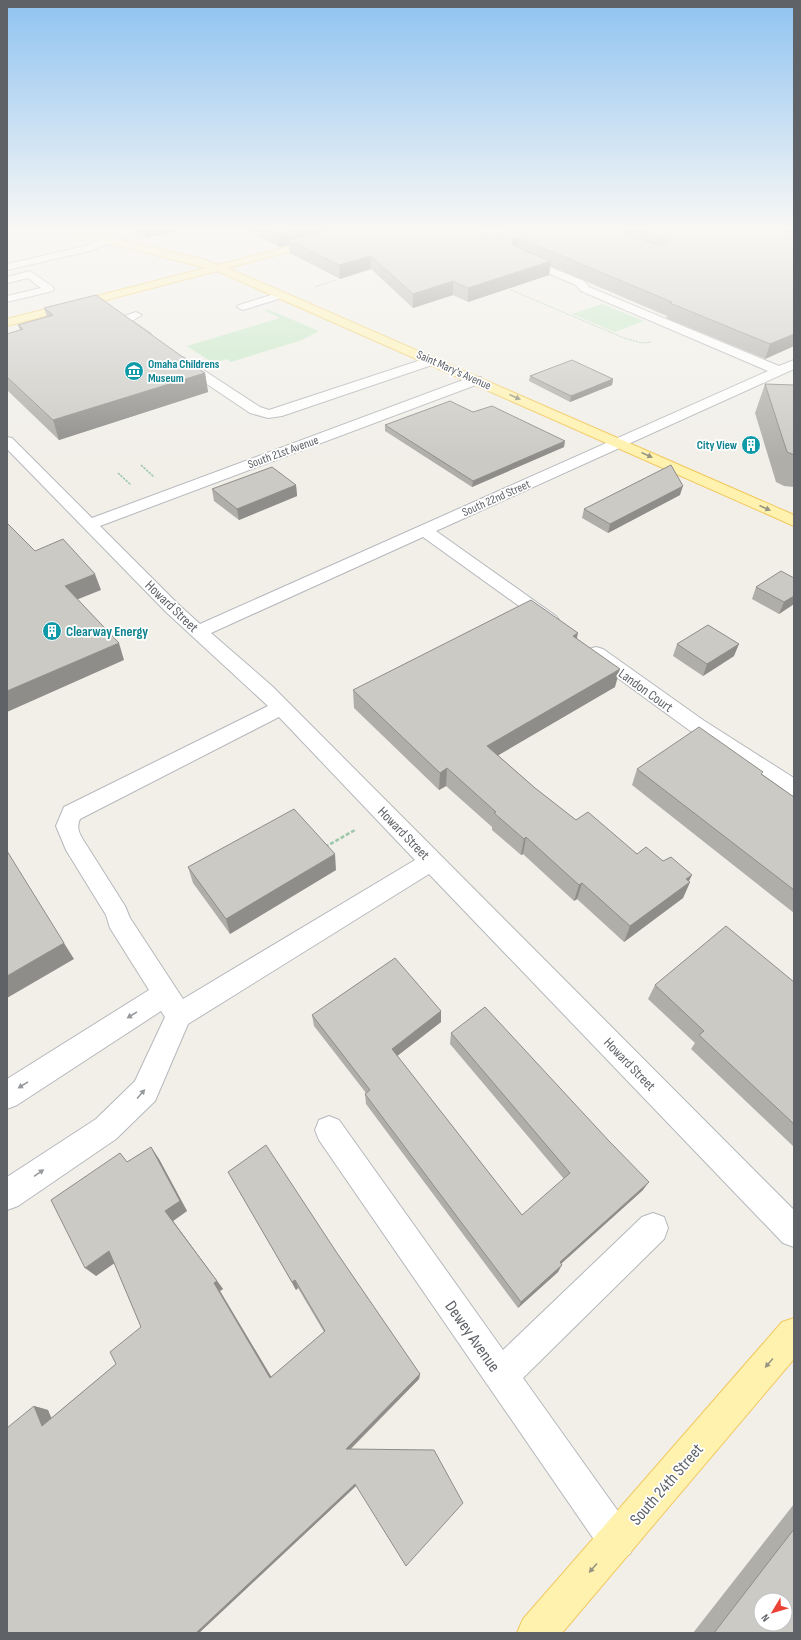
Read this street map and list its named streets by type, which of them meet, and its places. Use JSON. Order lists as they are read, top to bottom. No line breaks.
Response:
{"streets":{"main road":["Saint Mary's Avenue","South 24th Street"],"street":["South 21st Avenue","South 22nd Street","Howard Street","Landon Court","Dewey Avenue"]},"crossings":[["Saint Mary's Avenue","South 21st Avenue"],["Saint Mary's Avenue","South 22nd Street"],["South 21st Avenue","Howard Street"],["South 22nd Street","Howard Street"],["Dewey Avenue","South 24th Street"]],"one_way":["Saint Mary's Avenue","South 24th Street"],"places":{"museum":["Omaha Childrens Museum"],"building":["City View","Clearway Energy"]},"north":"bottom left"}
